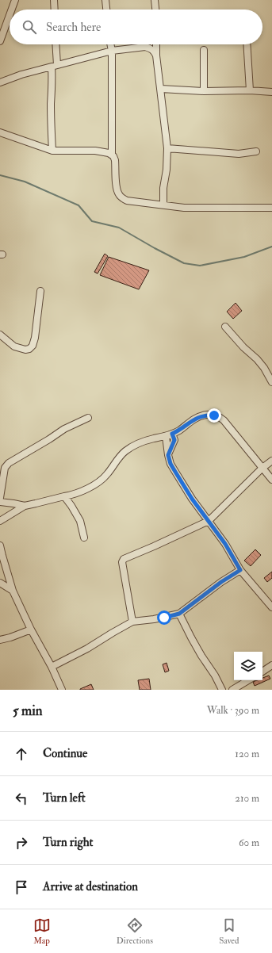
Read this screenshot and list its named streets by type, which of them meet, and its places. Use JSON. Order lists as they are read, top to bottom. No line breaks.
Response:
{"page":{"search":"Search here","heading":["5 min","Walk · 390 m"],"list":[["Continue","120 m"],["Turn left","210 m"],["Turn right","60 m"],"Arrive at destination"],"nav":["Map","Directions","Saved"]}}
